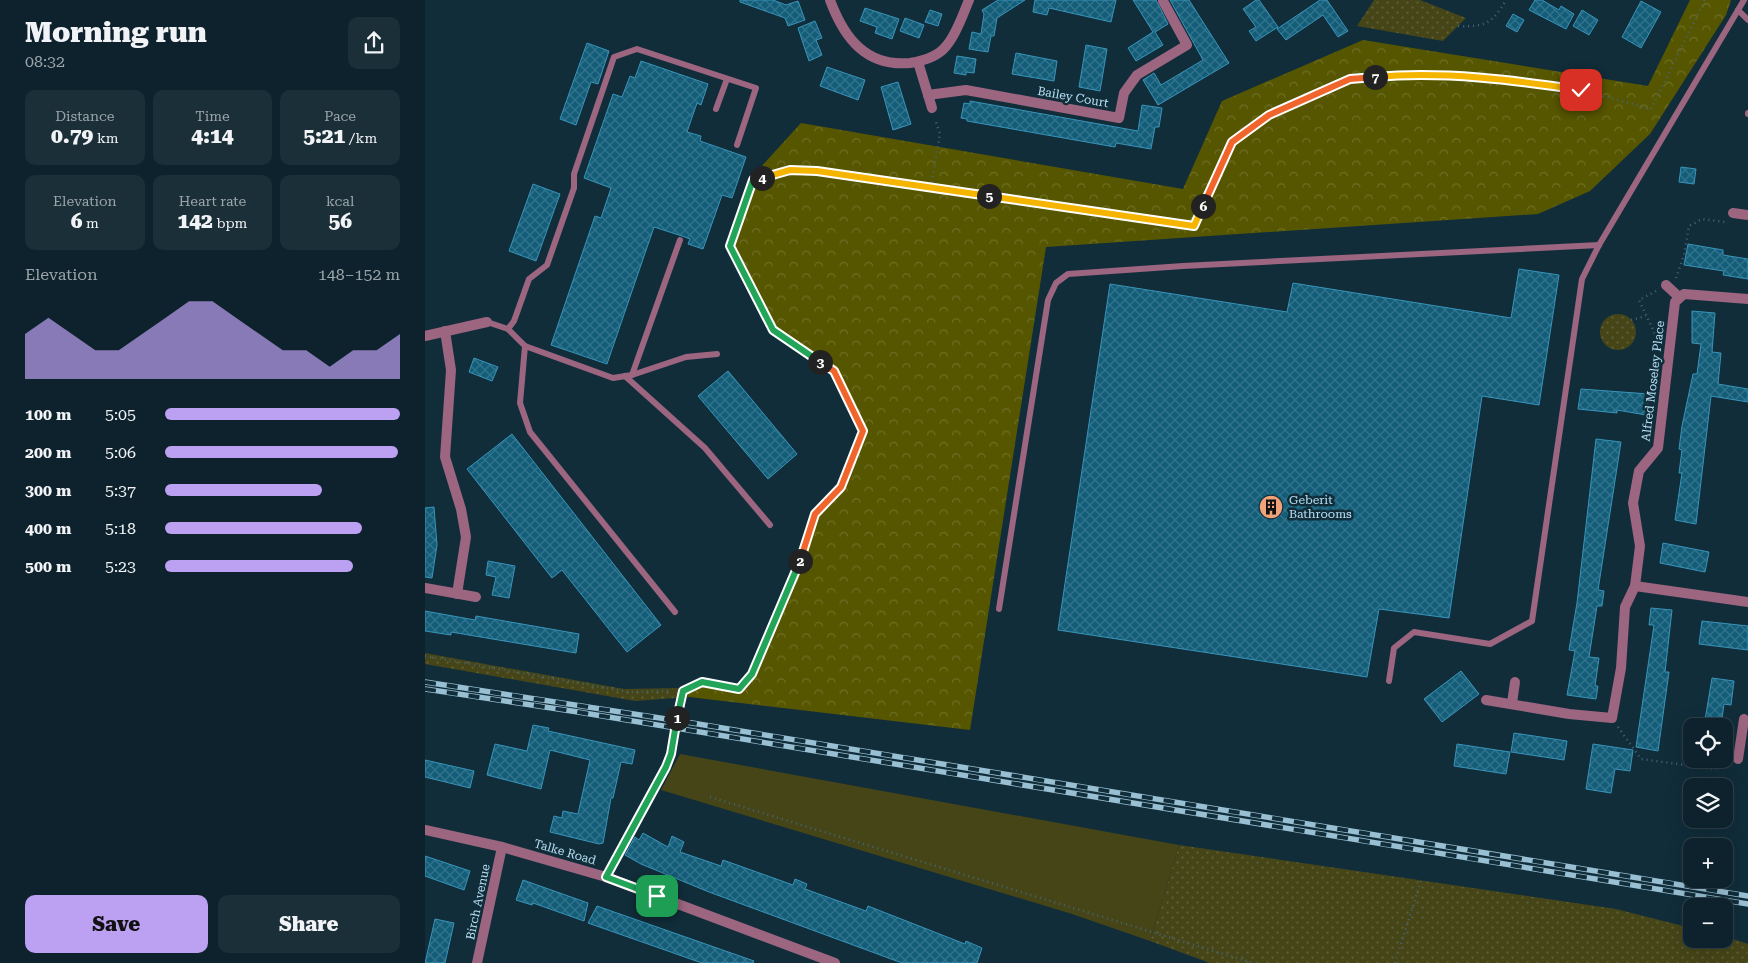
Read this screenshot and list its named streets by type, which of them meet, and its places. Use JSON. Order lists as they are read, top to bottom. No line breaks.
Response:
{"streets":{"street":["Bailey Court","Alfred Moseley Place","Talke Road","Birch Avenue"]},"crossings":[["Talke Road","Birch Avenue"]],"places":{"building":["Geberit Bathrooms"]},"page":{"heading":["Morning run","08:32"],"pins":["7","4","5","6","3","2","1"],"stats":[["Distance","0.79 km"],["Time","4:14"],["Pace","5:21 /km"],["Elevation","6 m"],["Heart rate","142 bpm"],["kcal","56"]],"chart":["Elevation","148–152 m"],"list":[{"name":"100 m","note":"5:05"},{"name":"200 m","note":"5:06"},{"name":"300 m","note":"5:37"},{"name":"400 m","note":"5:18"},{"name":"500 m","note":"5:23"}],"map_buttons":["+","−"],"buttons":["Save","Share"]}}
